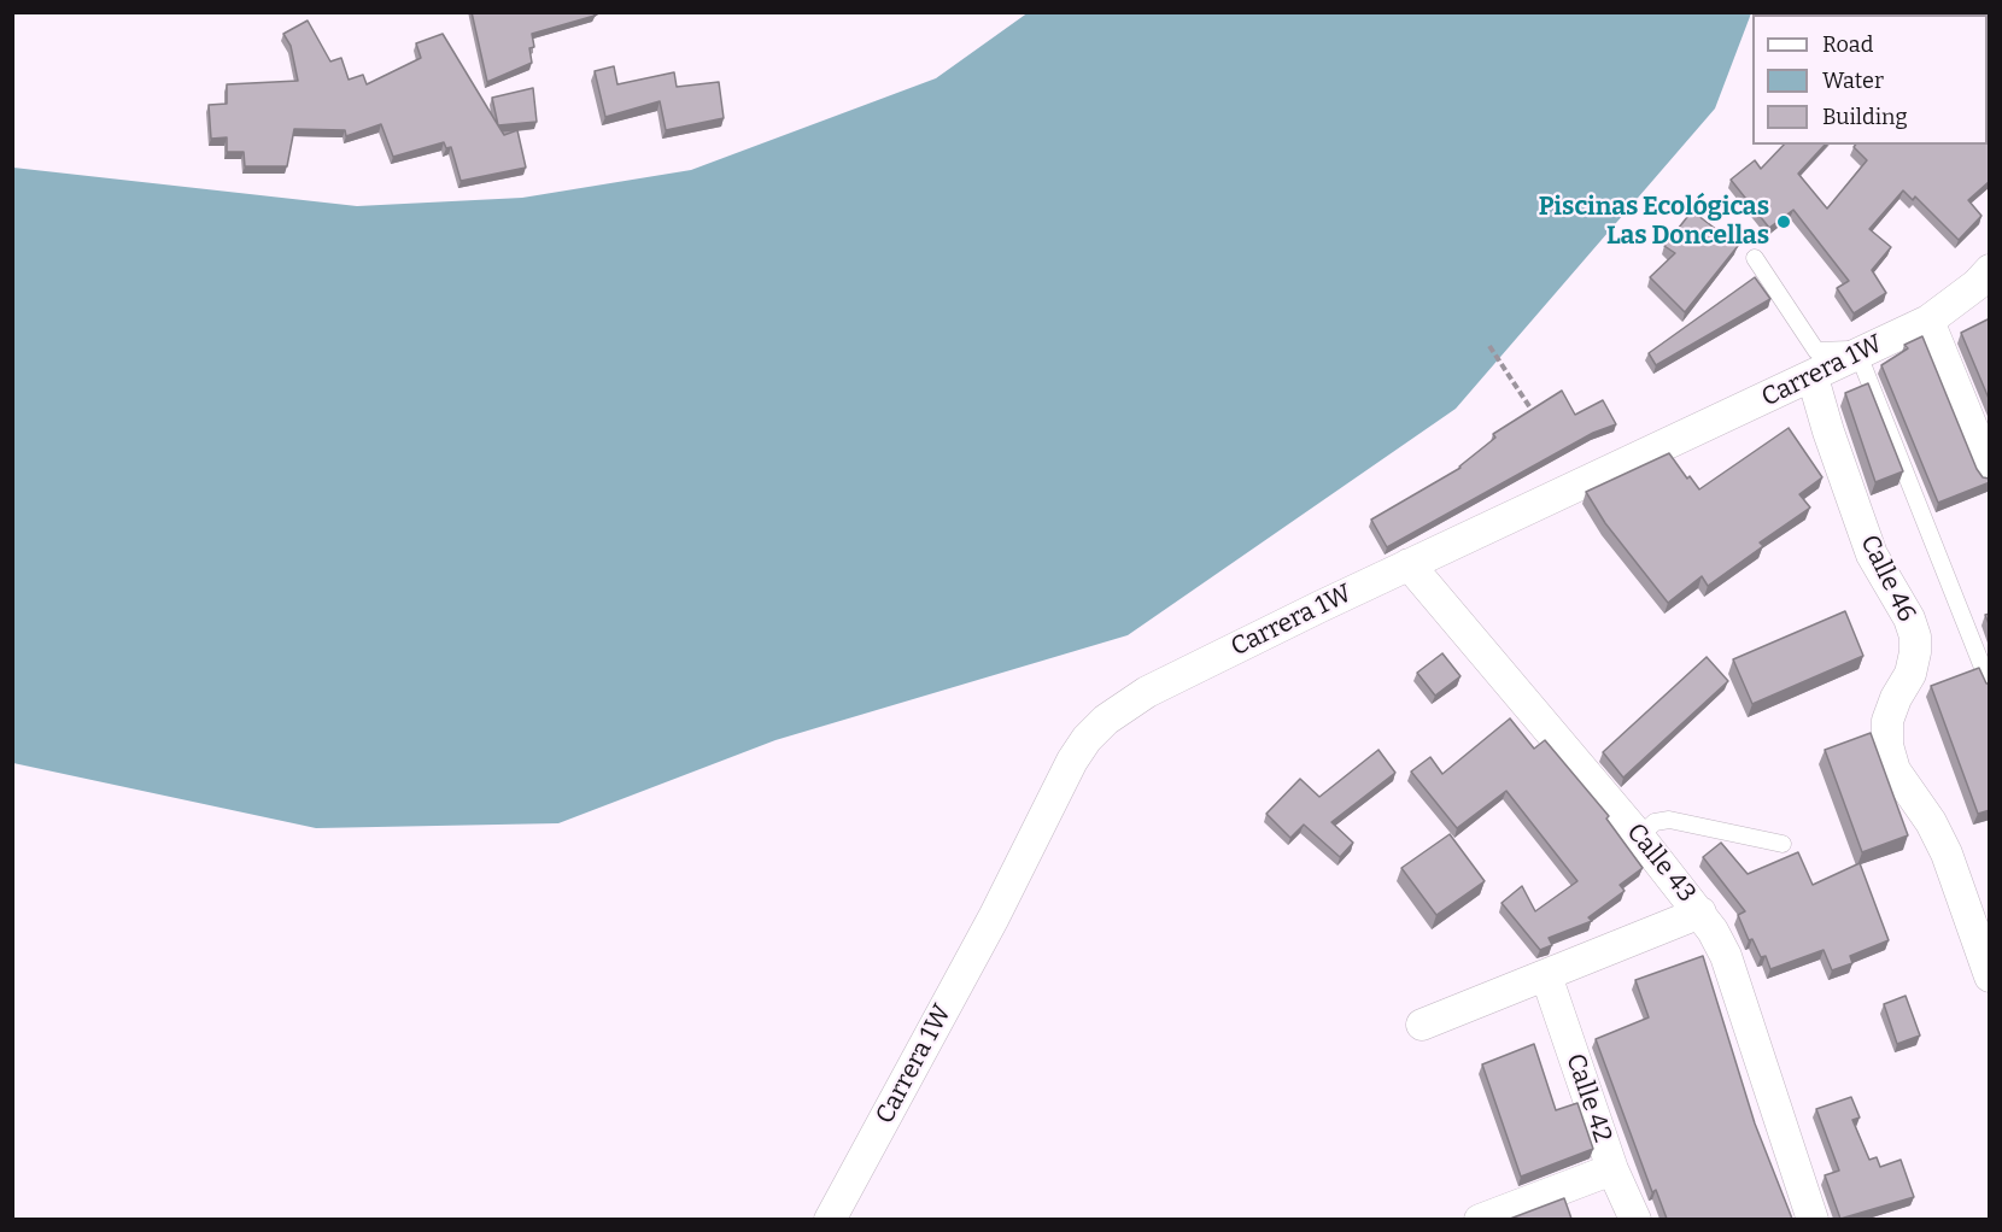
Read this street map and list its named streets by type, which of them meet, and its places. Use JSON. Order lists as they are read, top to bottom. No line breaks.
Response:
{"streets":{"street":["Carrera 1W","Calle 46","Calle 43","Calle 42"]},"crossings":[["Carrera 1W","Calle 46"],["Carrera 1W","Calle 43"]],"places":["Piscinas Ecológicas Las Doncellas"],"legend":["Road","Water","Building"]}
